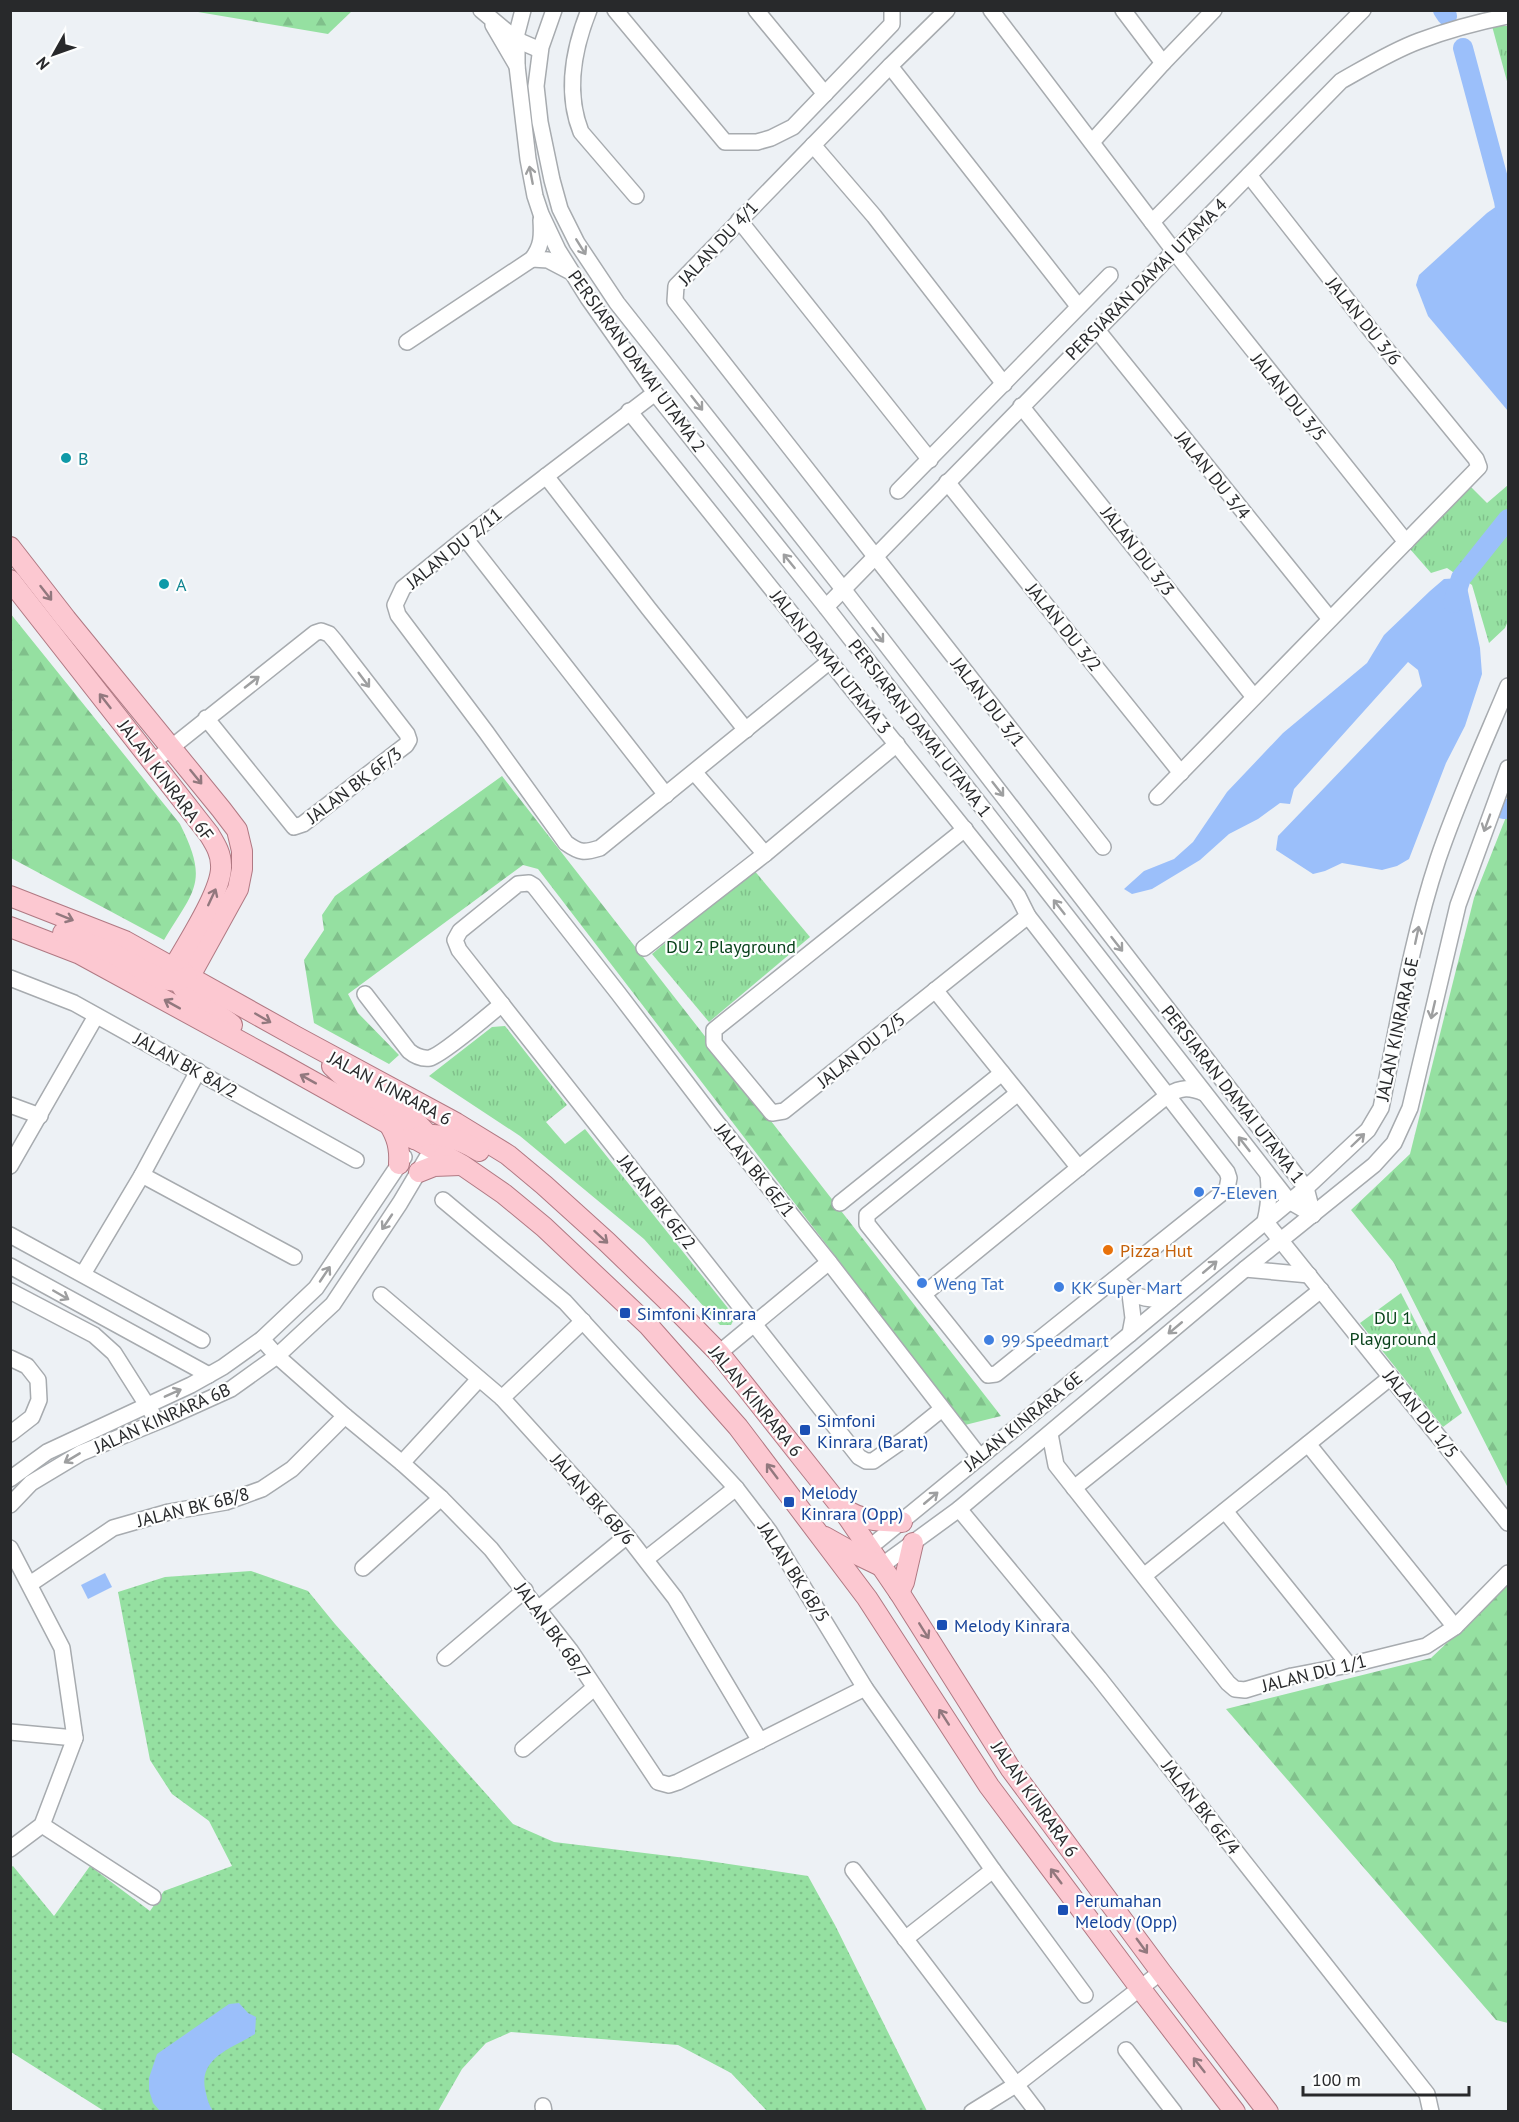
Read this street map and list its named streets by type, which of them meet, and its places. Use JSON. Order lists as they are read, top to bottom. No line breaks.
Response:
{"streets":{"main road":["JALAN KINRARA 6F","JALAN KINRARA 6"],"street":["JALAN DU 4/1","PERSIARAN DAMAI UTAMA 4","JALAN DU 3/6","PERSIARAN DAMAI UTAMA 2","JALAN DU 3/5","JALAN DU 3/4","JALAN DU 2/11","JALAN DU 3/3","JALAN DU 3/2","JALAN DAMAI UTAMA 3","JALAN DU 3/1","PERSIARAN DAMAI UTAMA 1","JALAN BK 6F/3","JALAN KINRARA 6E","JALAN DU 2/5","JALAN BK 8A/2","JALAN BK 6E/1","JALAN BK 6E/2","JALAN DU 1/5","JALAN KINRARA 6B","JALAN BK 6B/6","JALAN BK 6B/8","JALAN BK 6B/5","JALAN BK 6B/7","JALAN DU 1/1","JALAN BK 6E/4"]},"crossings":[["JALAN DU 4/1","PERSIARAN DAMAI UTAMA 4"],["JALAN DU 4/1","JALAN DU 3/1"],["PERSIARAN DAMAI UTAMA 4","JALAN DU 3/6"],["PERSIARAN DAMAI UTAMA 4","PERSIARAN DAMAI UTAMA 2"],["PERSIARAN DAMAI UTAMA 4","JALAN DU 3/5"],["PERSIARAN DAMAI UTAMA 4","JALAN DU 3/4"],["PERSIARAN DAMAI UTAMA 4","JALAN DU 3/3"],["PERSIARAN DAMAI UTAMA 4","JALAN DU 3/2"],["PERSIARAN DAMAI UTAMA 4","JALAN DU 3/1"],["PERSIARAN DAMAI UTAMA 4","PERSIARAN DAMAI UTAMA 1"],["JALAN DU 3/6","JALAN DU 3/5"],["PERSIARAN DAMAI UTAMA 2","JALAN DU 2/11"],["PERSIARAN DAMAI UTAMA 2","PERSIARAN DAMAI UTAMA 1"],["JALAN DU 2/11","JALAN DAMAI UTAMA 3"],["JALAN DAMAI UTAMA 3","JALAN DU 2/5"],["PERSIARAN DAMAI UTAMA 1","JALAN KINRARA 6E"],["JALAN KINRARA 6F","JALAN BK 6F/3"],["JALAN KINRARA 6F","JALAN KINRARA 6"],["JALAN KINRARA 6E","JALAN KINRARA 6"],["JALAN KINRARA 6E","JALAN BK 6E/1"],["JALAN KINRARA 6E","JALAN DU 1/5"],["JALAN KINRARA 6E","JALAN BK 6E/4"],["JALAN KINRARA 6","JALAN KINRARA 6B"],["JALAN BK 6E/1","JALAN BK 6E/2"],["JALAN KINRARA 6B","JALAN BK 6B/7"],["JALAN BK 6B/6","JALAN BK 6B/7"],["JALAN BK 6B/8","JALAN BK 6B/7"],["JALAN BK 6B/5","JALAN BK 6B/7"]],"parks":["DU 2 Playground","DU 1 Playground"],"places":{"other":["B","A","7-Eleven","Pizza Hut","Weng Tat","KK Super Mart","99 Speedmart"],"transit":["Simfoni Kinrara","Simfoni Kinrara (Barat)","Melody Kinrara (Opp)","Melody Kinrara","Perumahan Melody (Opp)"]},"scale_bar":"100 m","north":"bottom left"}
